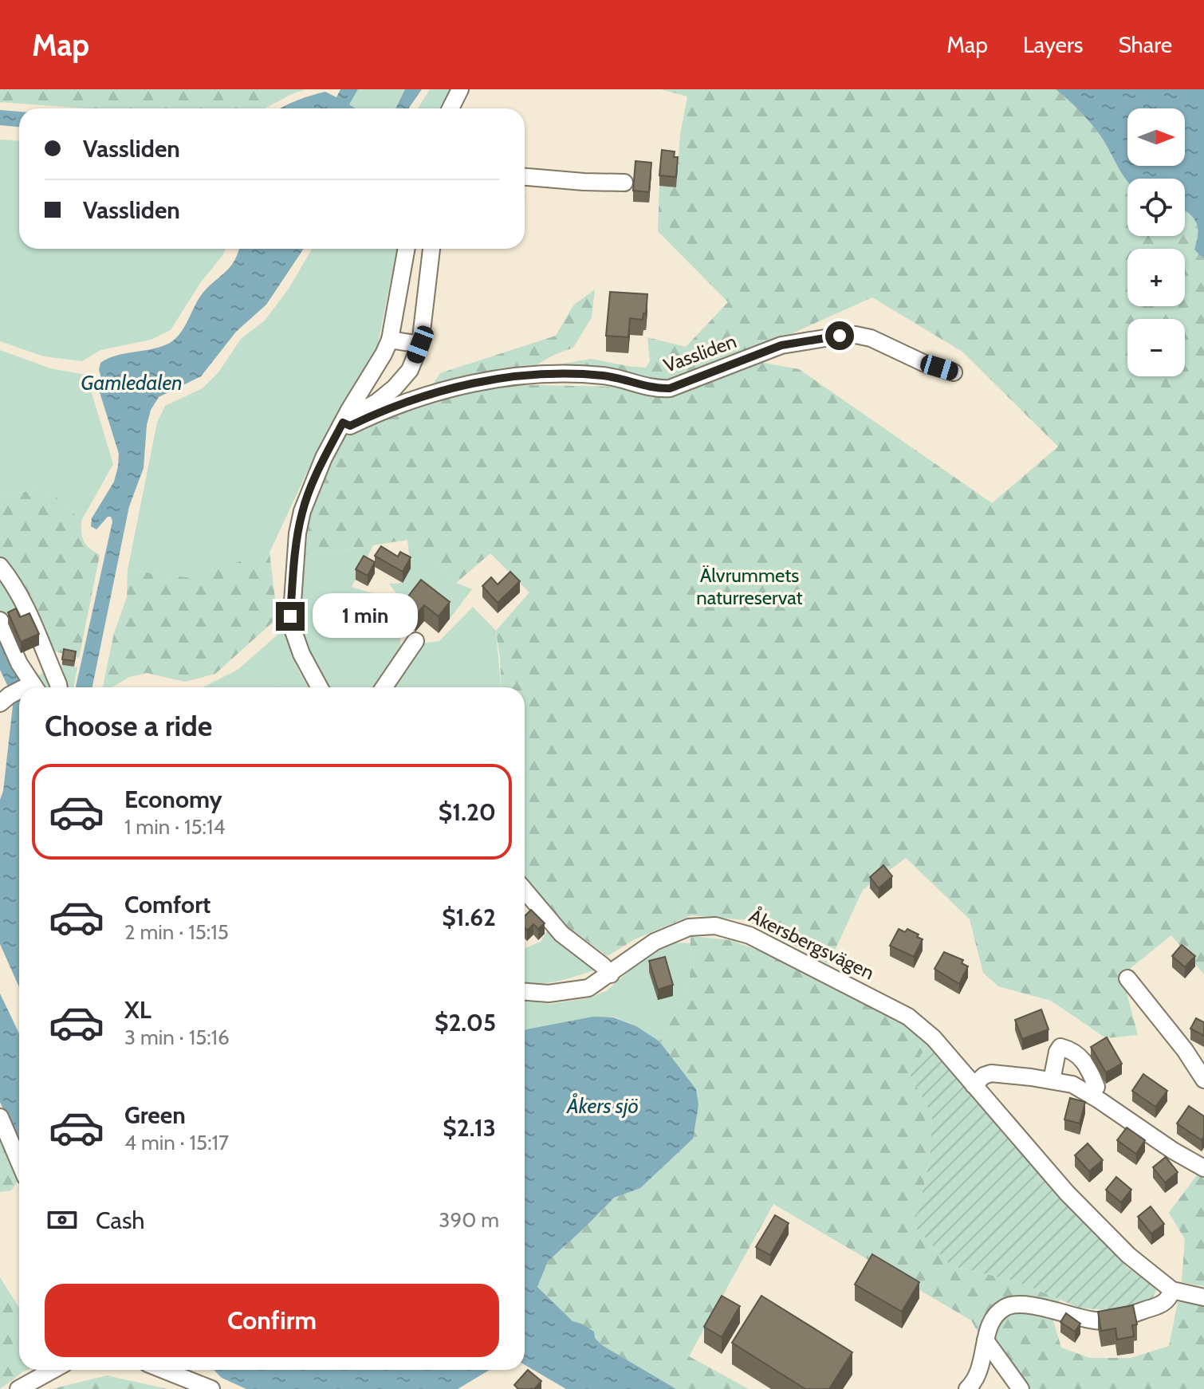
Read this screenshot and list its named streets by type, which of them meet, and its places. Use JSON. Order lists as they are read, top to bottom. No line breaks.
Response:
{"streets":{"street":["Vassliden","Åkersbergsvägen"]},"water":["Gamledalen","Åkers sjö"],"parks":["Älvrummets naturreservat"],"north":"right","page":{"header":"Map","nav":["Map","Layers","Share"],"map_buttons":["+","−"],"banner":["Vassliden","Vassliden"],"bubble":"1 min","heading":"Choose a ride","list":[{"name":"Economy","note":"1 min · 15:14","value":"$1.20"},{"name":"Comfort","note":"2 min · 15:15","value":"$1.62"},{"name":"XL","note":"3 min · 15:16","value":"$2.05"},{"name":"Green","note":"4 min · 15:17","value":"$2.13"}],"pay":["Cash","390 m"],"buttons":"Confirm"}}
